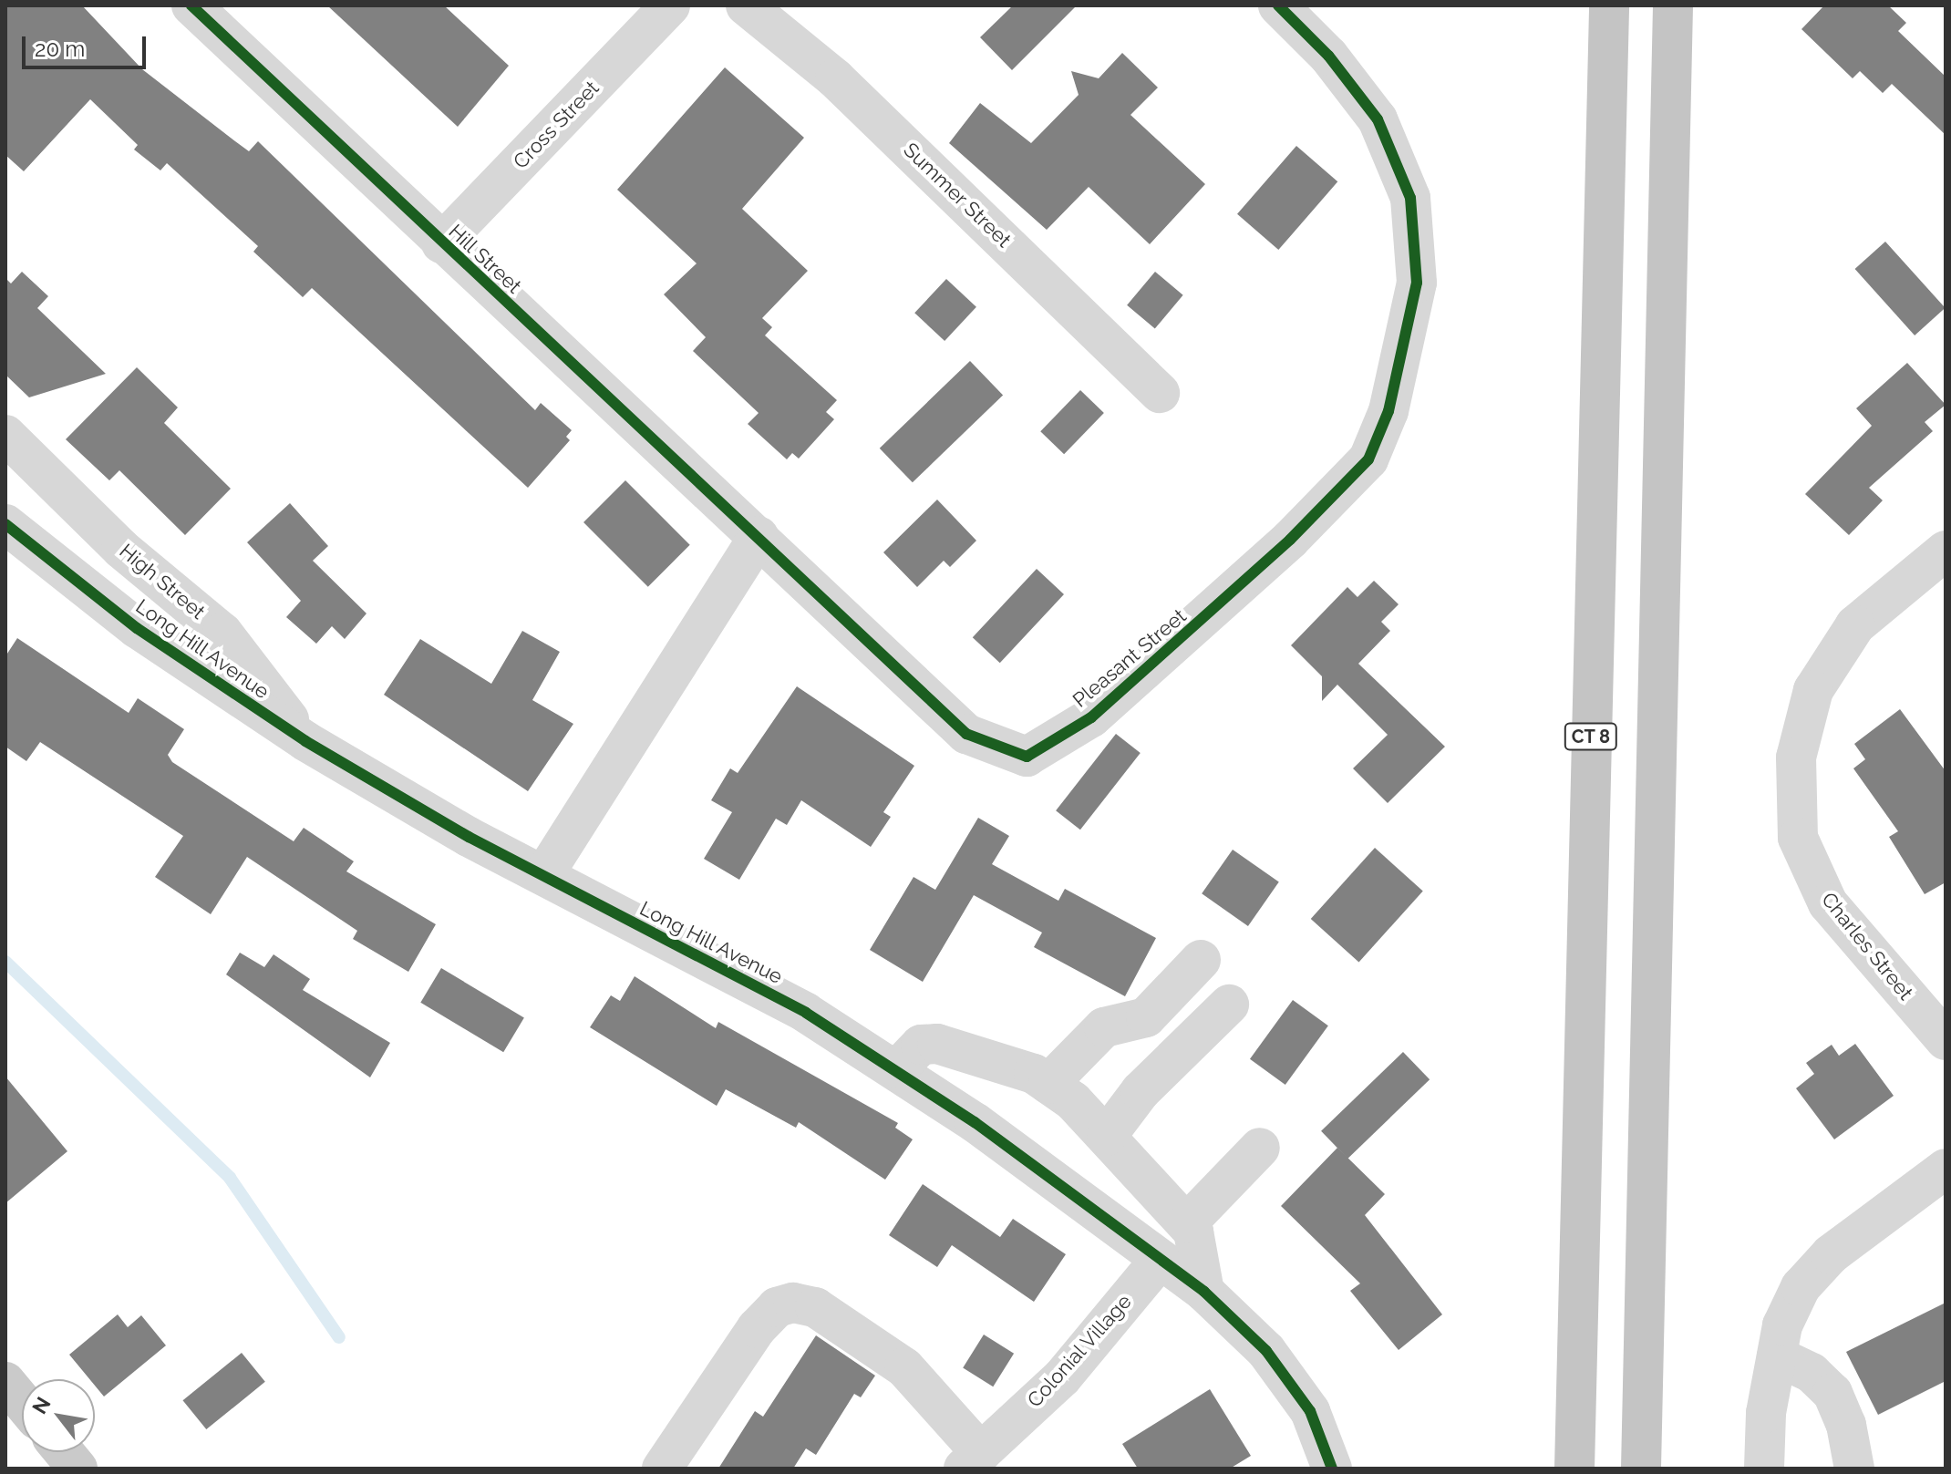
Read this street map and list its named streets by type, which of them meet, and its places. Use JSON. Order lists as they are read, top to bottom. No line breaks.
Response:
{"streets":{"highway":["CT 8"],"street":["Cross Street","Summer Street","Hill Street","High Street","Long Hill Avenue","Pleasant Street","Charles Street","Colonial Village"]},"crossings":[["Cross Street","Hill Street"],["Hill Street","Pleasant Street"],["High Street","Long Hill Avenue"],["Long Hill Avenue","Colonial Village"]],"scale_bar":"20 m","north":"top left"}
